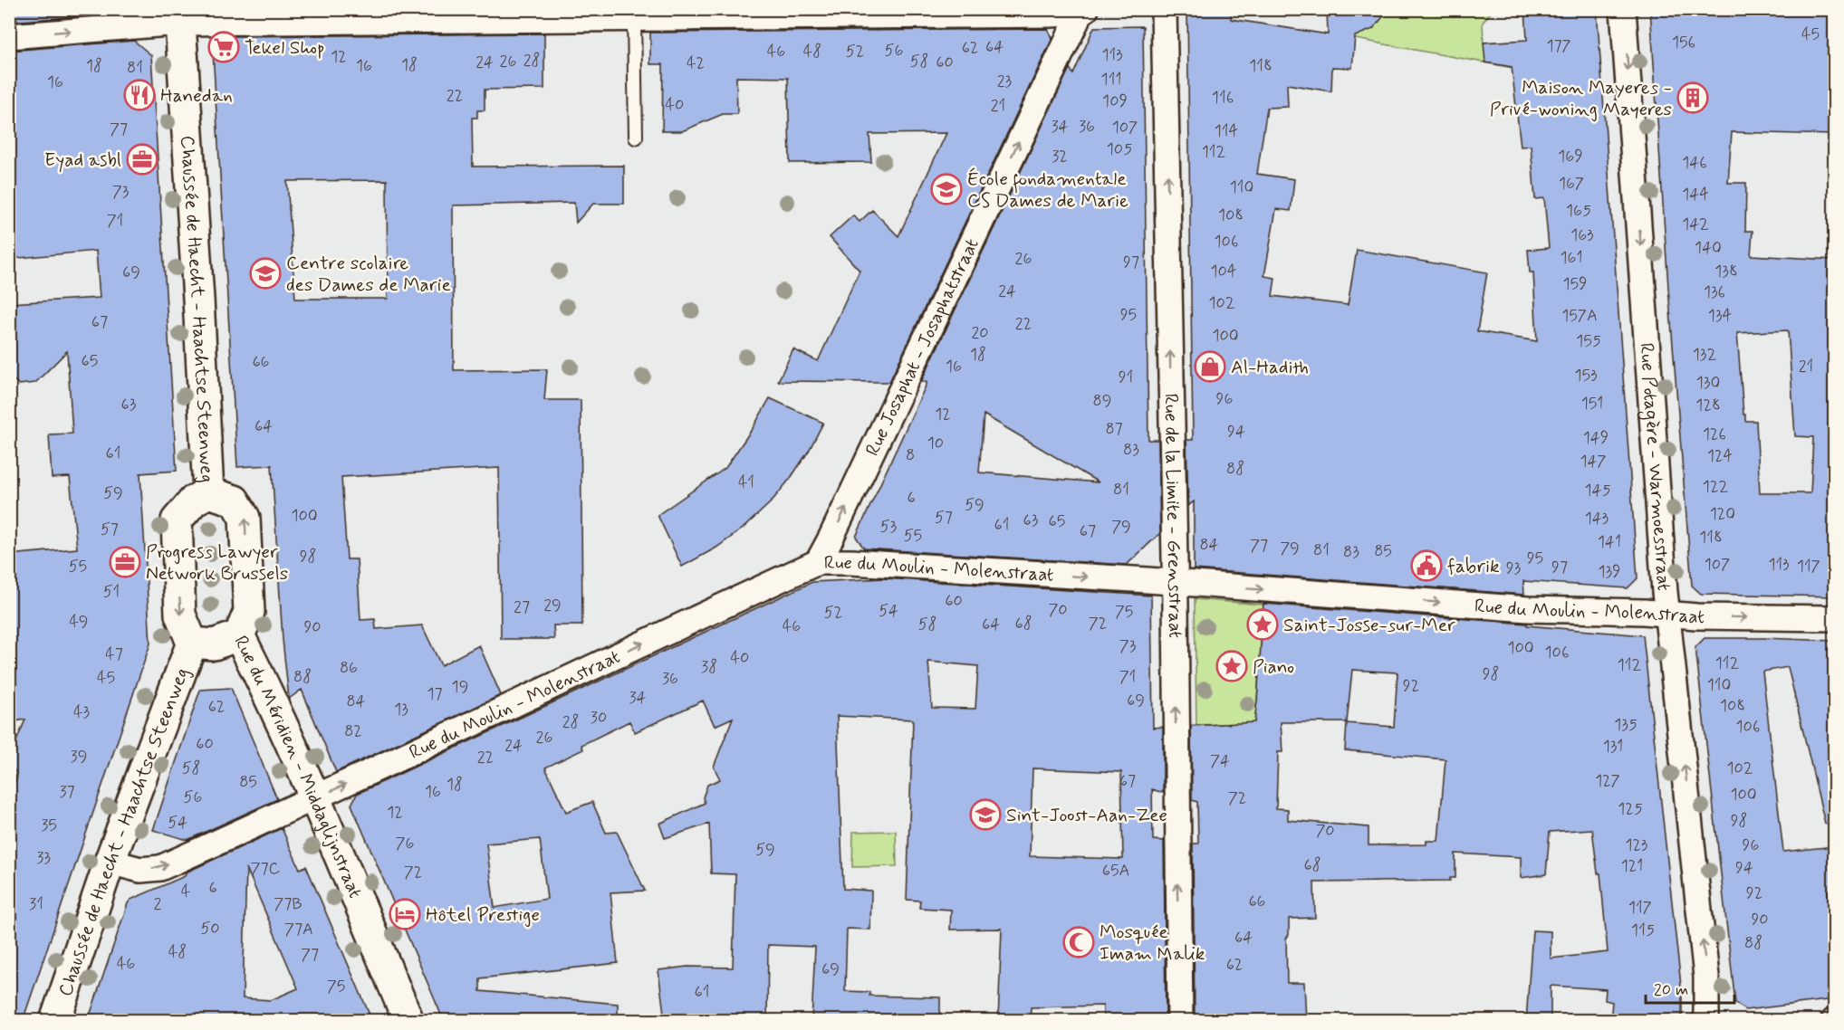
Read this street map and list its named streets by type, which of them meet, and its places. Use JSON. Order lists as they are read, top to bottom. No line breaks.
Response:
{"streets":{"street":["Chaussée de Haecht - Haachtse Steenweg","Rue Josaphat - Josaphatstraat","Rue Potagère - Warmoesstraat","Rue de la Limite - Grensstraat","Rue du Moulin - Molenstraat","Rue du Méridien - Middaglijnstraat"]},"crossings":[["Chaussée de Haecht - Haachtse Steenweg","Rue du Moulin - Molenstraat"],["Chaussée de Haecht - Haachtse Steenweg","Rue du Méridien - Middaglijnstraat"],["Rue Josaphat - Josaphatstraat","Rue du Moulin - Molenstraat"],["Rue Potagère - Warmoesstraat","Rue du Moulin - Molenstraat"],["Rue de la Limite - Grensstraat","Rue du Moulin - Molenstraat"],["Rue du Moulin - Molenstraat","Rue du Méridien - Middaglijnstraat"]],"one_way":["Rue Josaphat - Josaphatstraat","Rue de la Limite - Grensstraat","Rue du Moulin - Molenstraat"],"places":{"supermarket":["Tekel Shop"],"restaurant":["Hanedan"],"building":["Maison Mayeres - Privé-woning Mayeres"],"office":["Eyad asbl","Progress Lawyer Network Brussels"],"school or university":["École fondamentale CS Dames de Marie","Centre scolaire des Dames de Marie","Sint-Joost-Aan-Zee"],"shop":["Al-Hadith"],"public building":["fabrik"],"place":["Saint-Josse-sur-Mer","Piano"],"hotel":["Hôtel Prestige"],"mosque":["Mosquée Imam Malik"]},"house_numbers":["45","156","177","64","62","56","46","48","52","113","12","28","26","58","24","60","42","18","18","16","118","81","111","23","16","22","116","109","40","21","34","36","107","77","114","105","112","32","169","146","167","110","73","144","165","108","71","142","163","106","140","161","26","97","104","138","69","159","24","136","102","95","157A","134","67","22","20","100","155","18","132","65","66","16","21","153","91","130","96","89","151","63","128","12","64","87","94","126","149","10","83","61","8","124","147","88","41","122","81","145","59","6","59","120","100","57","143","63","65","61","53","79","57","67","55","118","141","84","77","79","81","85","83","98","95","107","113","55","117","97","93","139","51","60","29","27","70","54","75","52","49","68","72","58","64","46","90","73","100","106","47","40","112","112","38","86","98","88","71","45","36","110","92","19","17","34","69","84","108","62","13","43","30","28","135","106","82","26","60","24","131","39","22","74","58","102","67","127","85","18","37","16","100","56","72","125","12","98","54","35","70","76","123","96","59","33","68","121","94","77C","65A","72","6","4","92","66","31","2","77B","117","90","50","77A","115","64","88","48","77","46","62","69","75","61"],"scale_bar":"20 m"}
